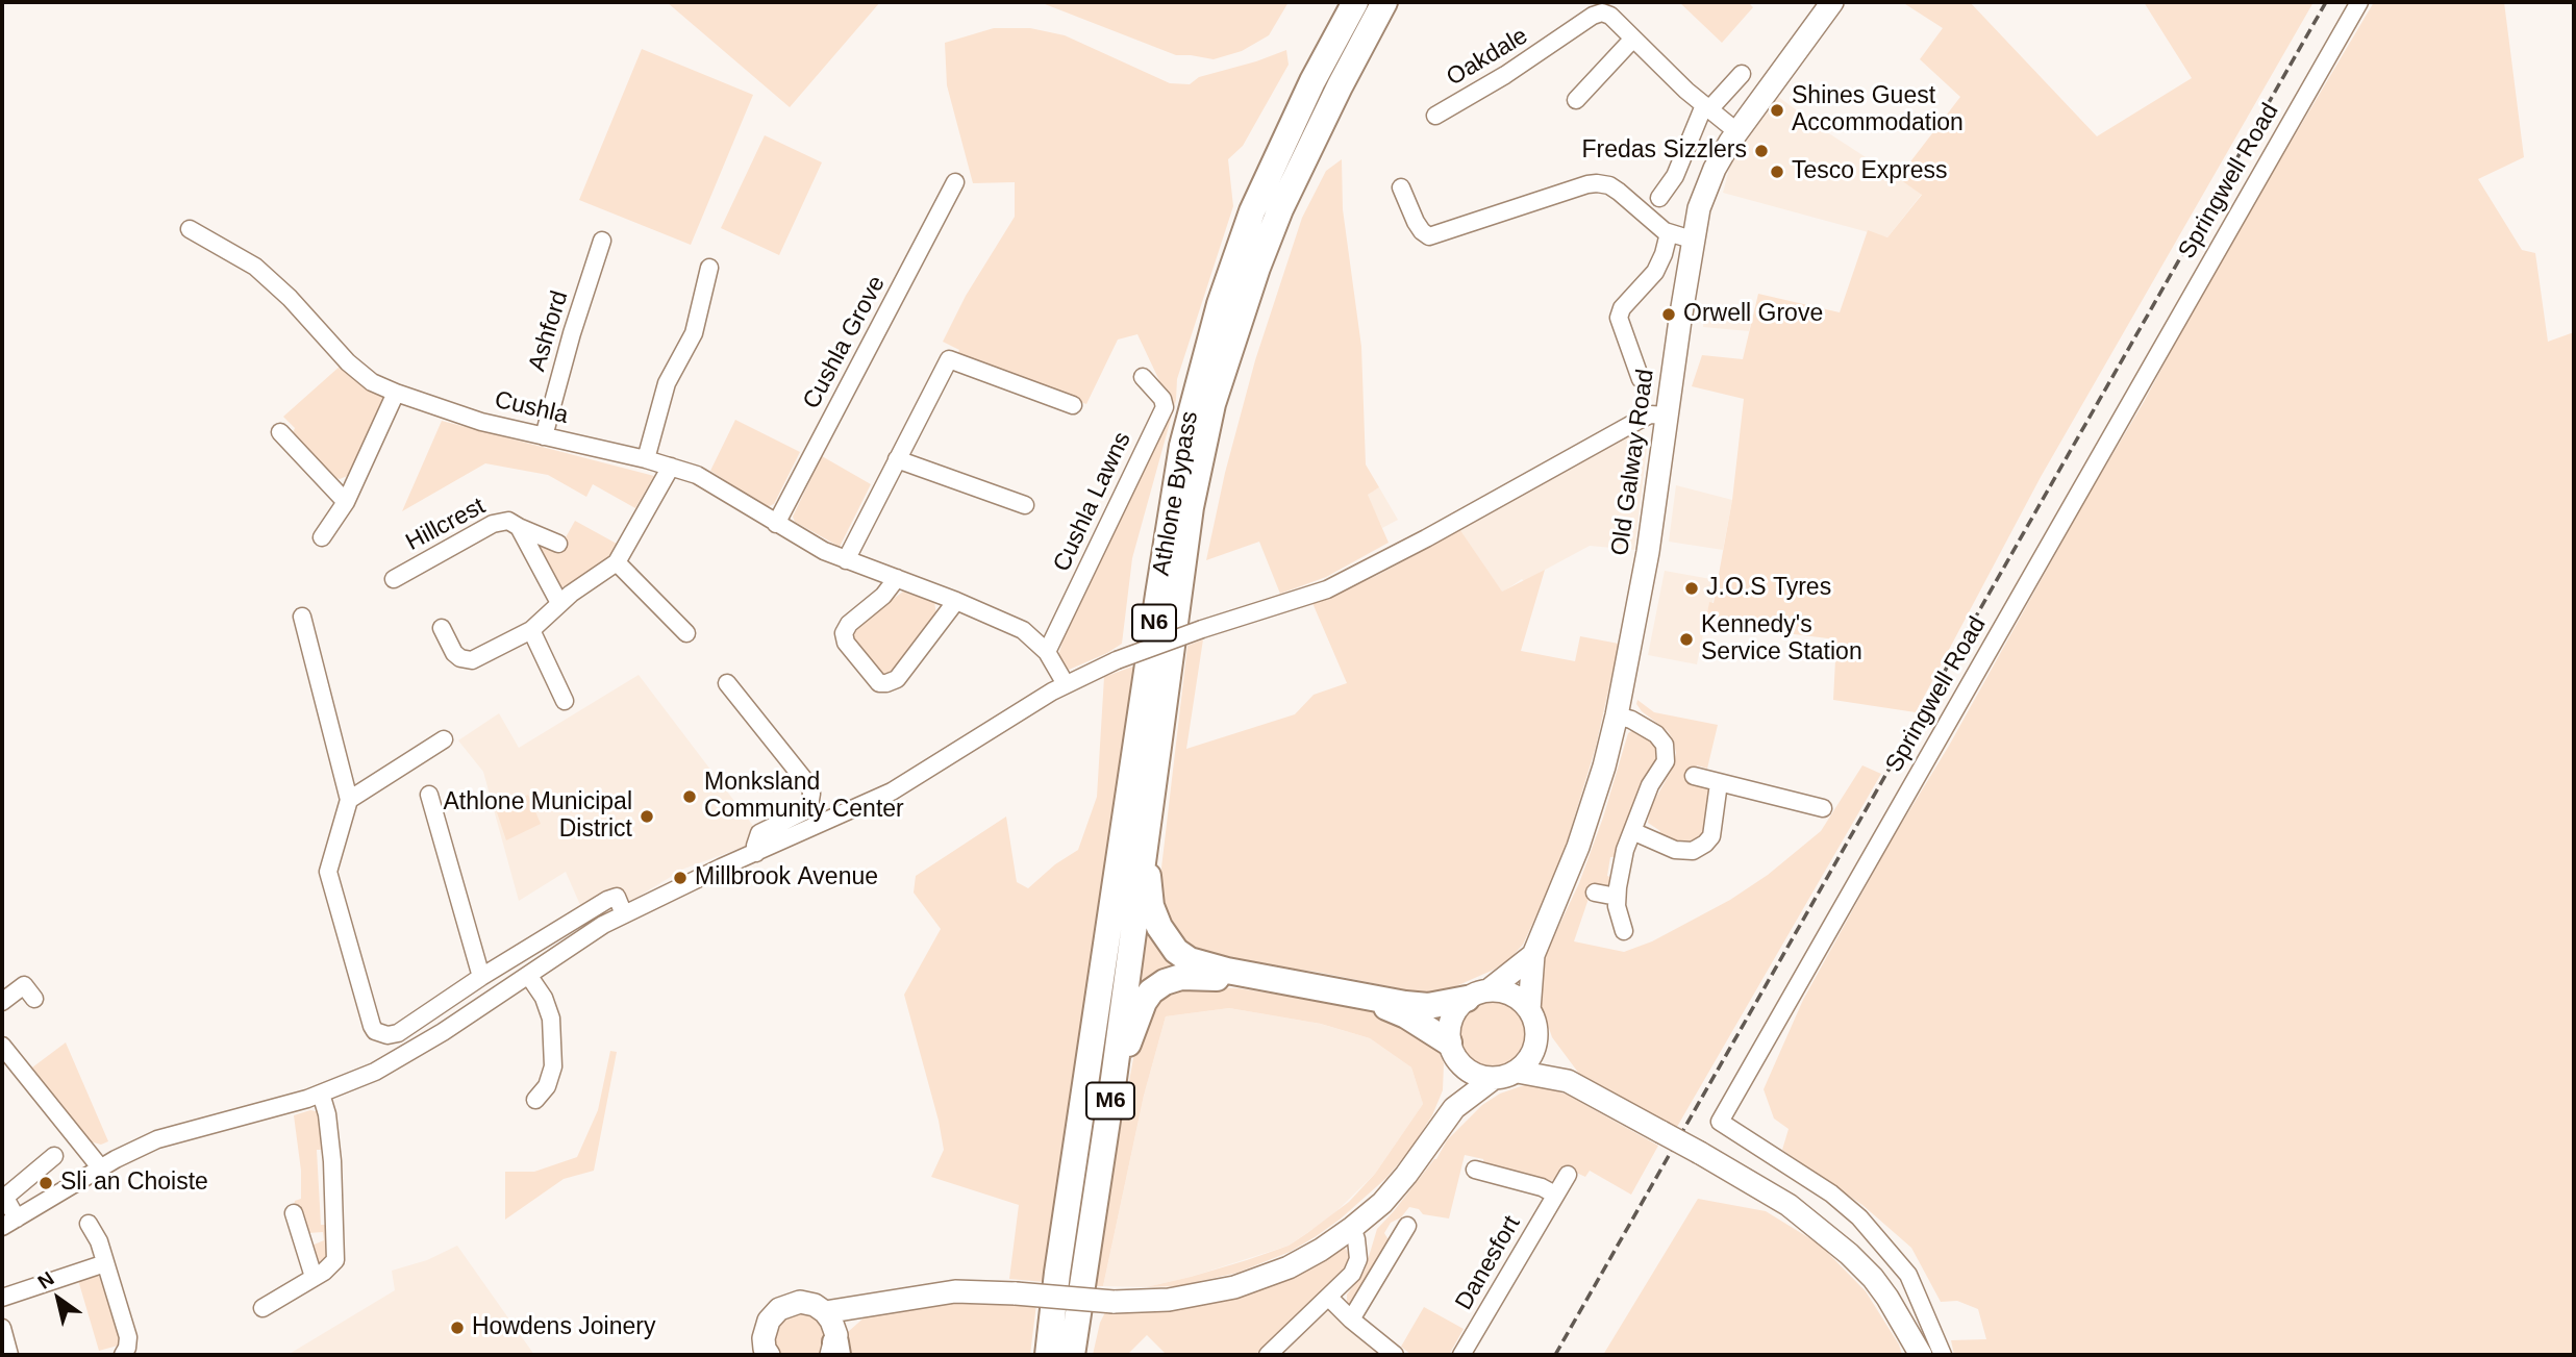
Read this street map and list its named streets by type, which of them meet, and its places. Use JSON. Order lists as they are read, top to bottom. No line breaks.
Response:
{"streets":{"highway":["Athlone Bypass","N6","M6"],"main road":["Old Galway Road"],"street":["Oakdale","Springwell Road","Ashford","Cushla Grove","Cushla","Cushla Lawns","Hillcrest","Danesfort"]},"crossings":[["Oakdale","Old Galway Road"],["Ashford","Cushla"],["Cushla Grove","Cushla"],["Cushla","Cushla Lawns"],["Athlone Bypass","M6"]],"places":["Shines Guest Accommodation","Fredas Sizzlers","Tesco Express","Orwell Grove","J.O.S Tyres","Kennedy's Service Station","Monksland Community Center","Athlone Municipal District","Millbrook Avenue","Sli an Choiste","Howdens Joinery"],"north":"top left"}
